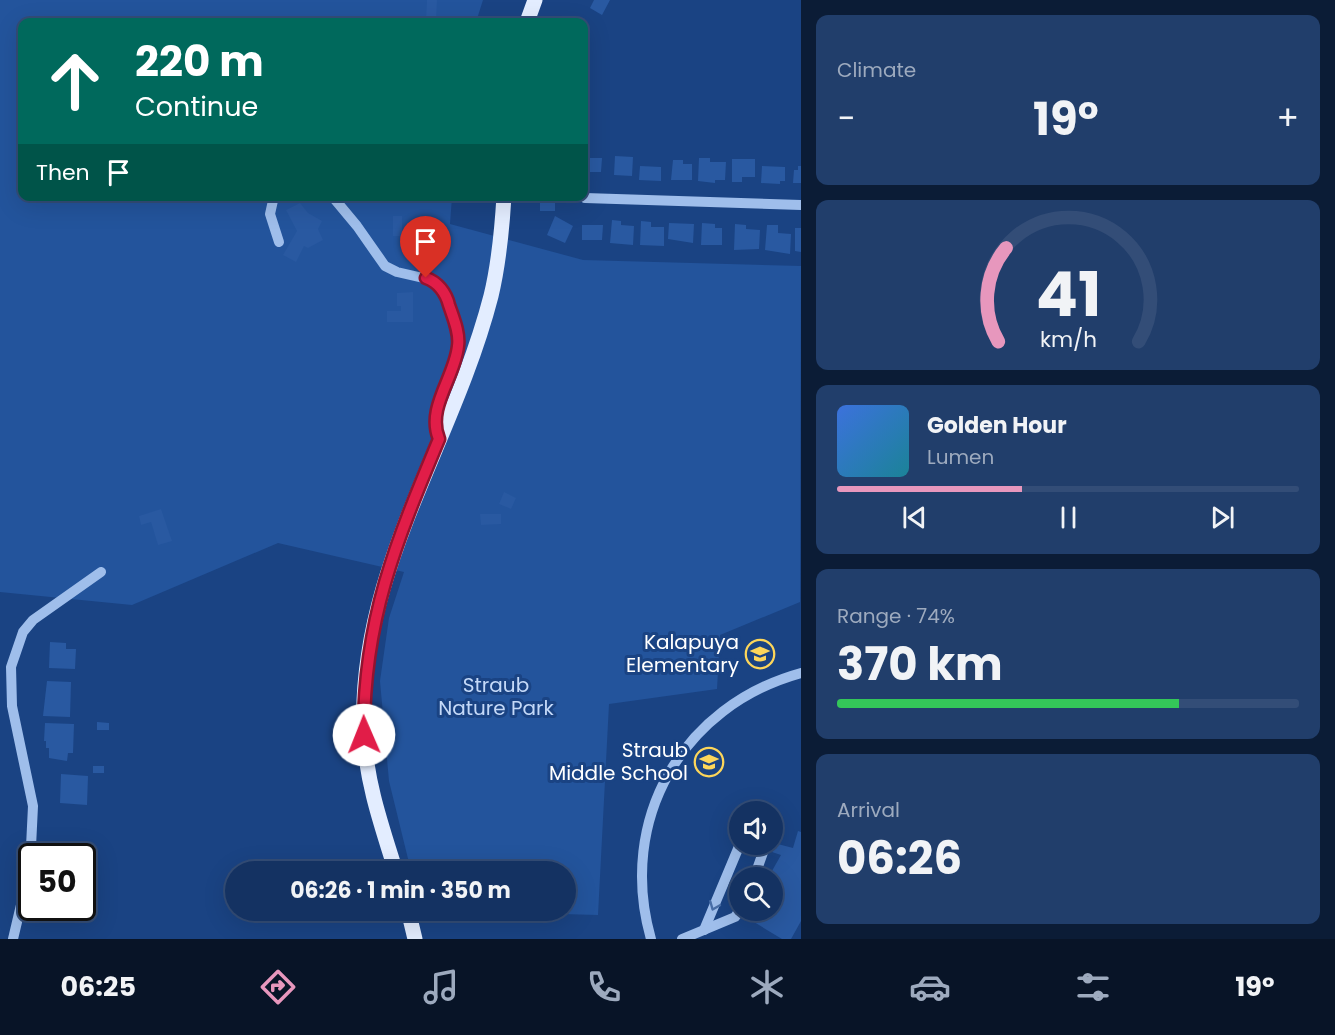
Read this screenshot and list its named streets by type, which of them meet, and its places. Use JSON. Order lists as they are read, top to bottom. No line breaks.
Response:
{"parks":["Straub Nature Park"],"places":{"school or university":["Kalapuya Elementary","Straub Middle School"]},"page":{"tile":["Climate",["Range · 74%","370 km"],["Arrival","06:26"]],"turn":["220 m","Continue"],"heat":["−","19°","+"],"then":"Then","song":["Golden Hour","Lumen"],"limit":"50","trip":"06:26 · 1 min · 350 m","tabs":["06:25","19°"],"gauge":["41","km/h"]}}
